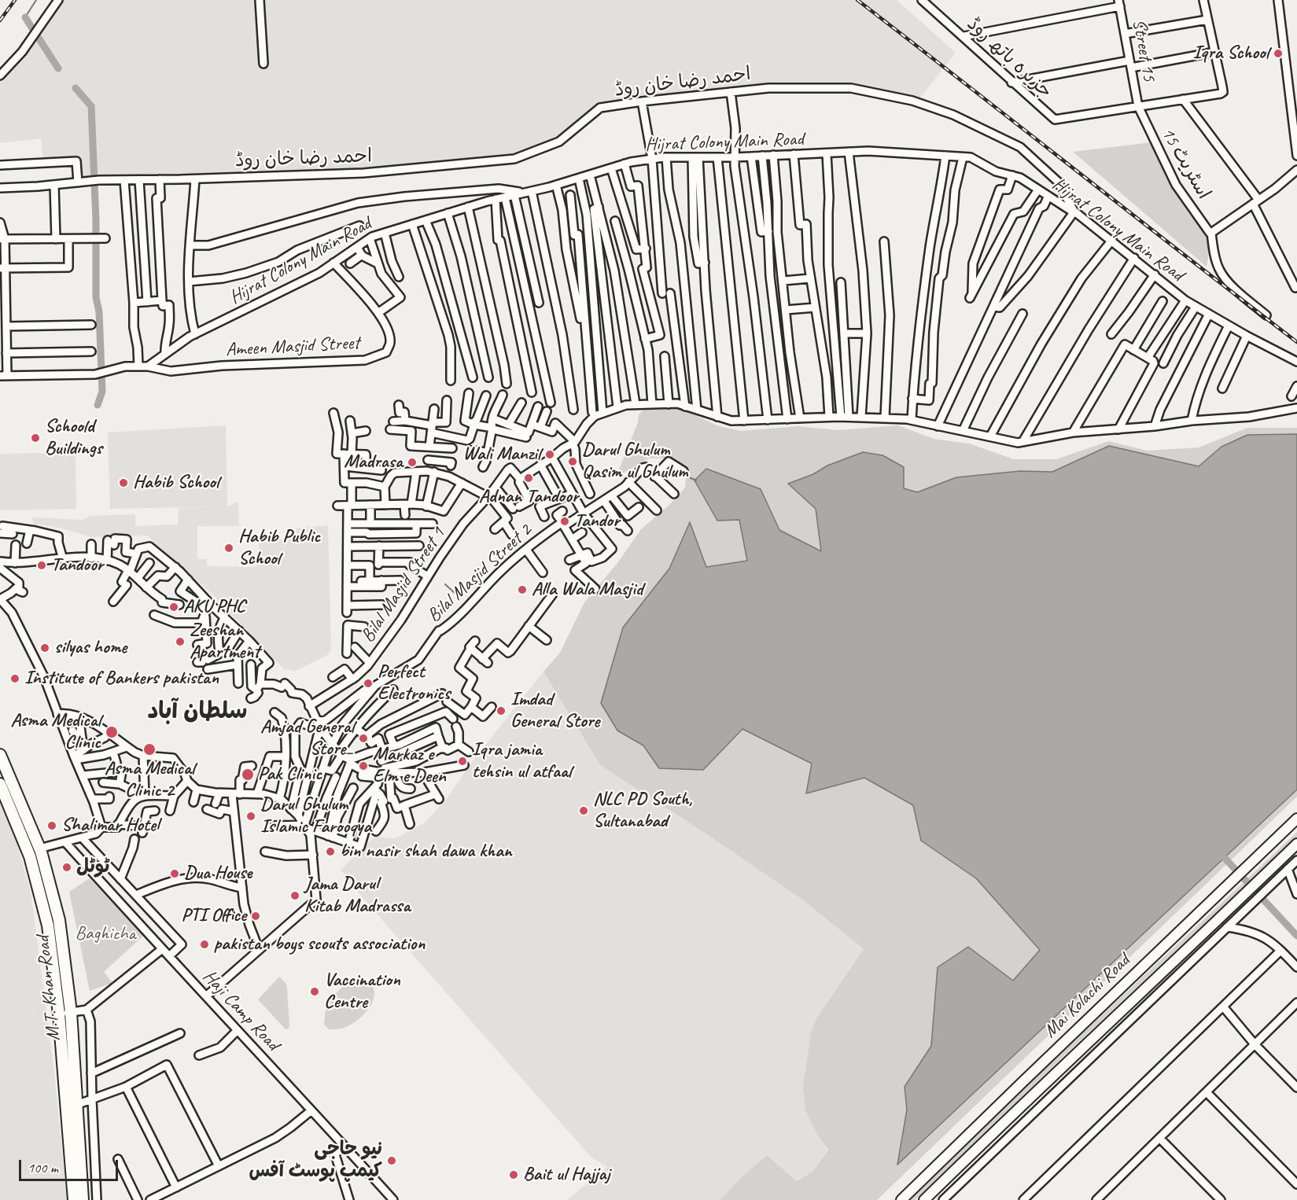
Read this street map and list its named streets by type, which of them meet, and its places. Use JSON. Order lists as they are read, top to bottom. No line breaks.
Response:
{"streets":{"highway":["M.T. Khan Road"],"main road":["Mai Kolachi Road"],"street":["Street 15","جزیرہ باتھ روڈ","احمد رضا خان روڈ","Hijrat Colony Main Road","اسٹریٹ 15","Ameen Masjid Street","Bilal Masjid Street 2","Bilal Masjid Street 1","Haji Camp Road"]},"crossings":[["Street 15","جزیرہ باتھ روڈ"],["Street 15","اسٹریٹ 15"],["جزیرہ باتھ روڈ","اسٹریٹ 15"],["احمد رضا خان روڈ","Hijrat Colony Main Road"],["Hijrat Colony Main Road","Ameen Masjid Street"]],"districts":["سلطان آباد"],"parks":["Baghicha"],"places":["Iqra School","Schoold Buildings","Wali Manzil","Darul Ghulum Qasim ul Ghulum","Madrasa","Adnan Tandoor","Habib School","Tandor","Habib Public School","Tandoor","Alla Wala Masjid","AKU PHC","Zeeshan Apartment","silyas home","Institute of Bankers pakistan","Perfect Electronics","Imdad General Store","Asma Medical Clinic","Amjad General Store_","Asma Medical Clinic 2","Iqra jamia tehsin ul atfaal","Markaz e Elm e Deen","Pak Clinic","NLC PD South, Sultanabad","Darul Ghulum Islamic Farooqya","Shalimar Hotel","bin nasir shah dawa khan","ٹوٹل","Dua House","Jama Darul Kitab Madrassa","PTI Office","pakistan boys scouts association","Vaccination Centre","نیو حاجی کیمپ پوسٹ آفس","Bait ul Hajjaj"],"scale_bar":"100 m"}
